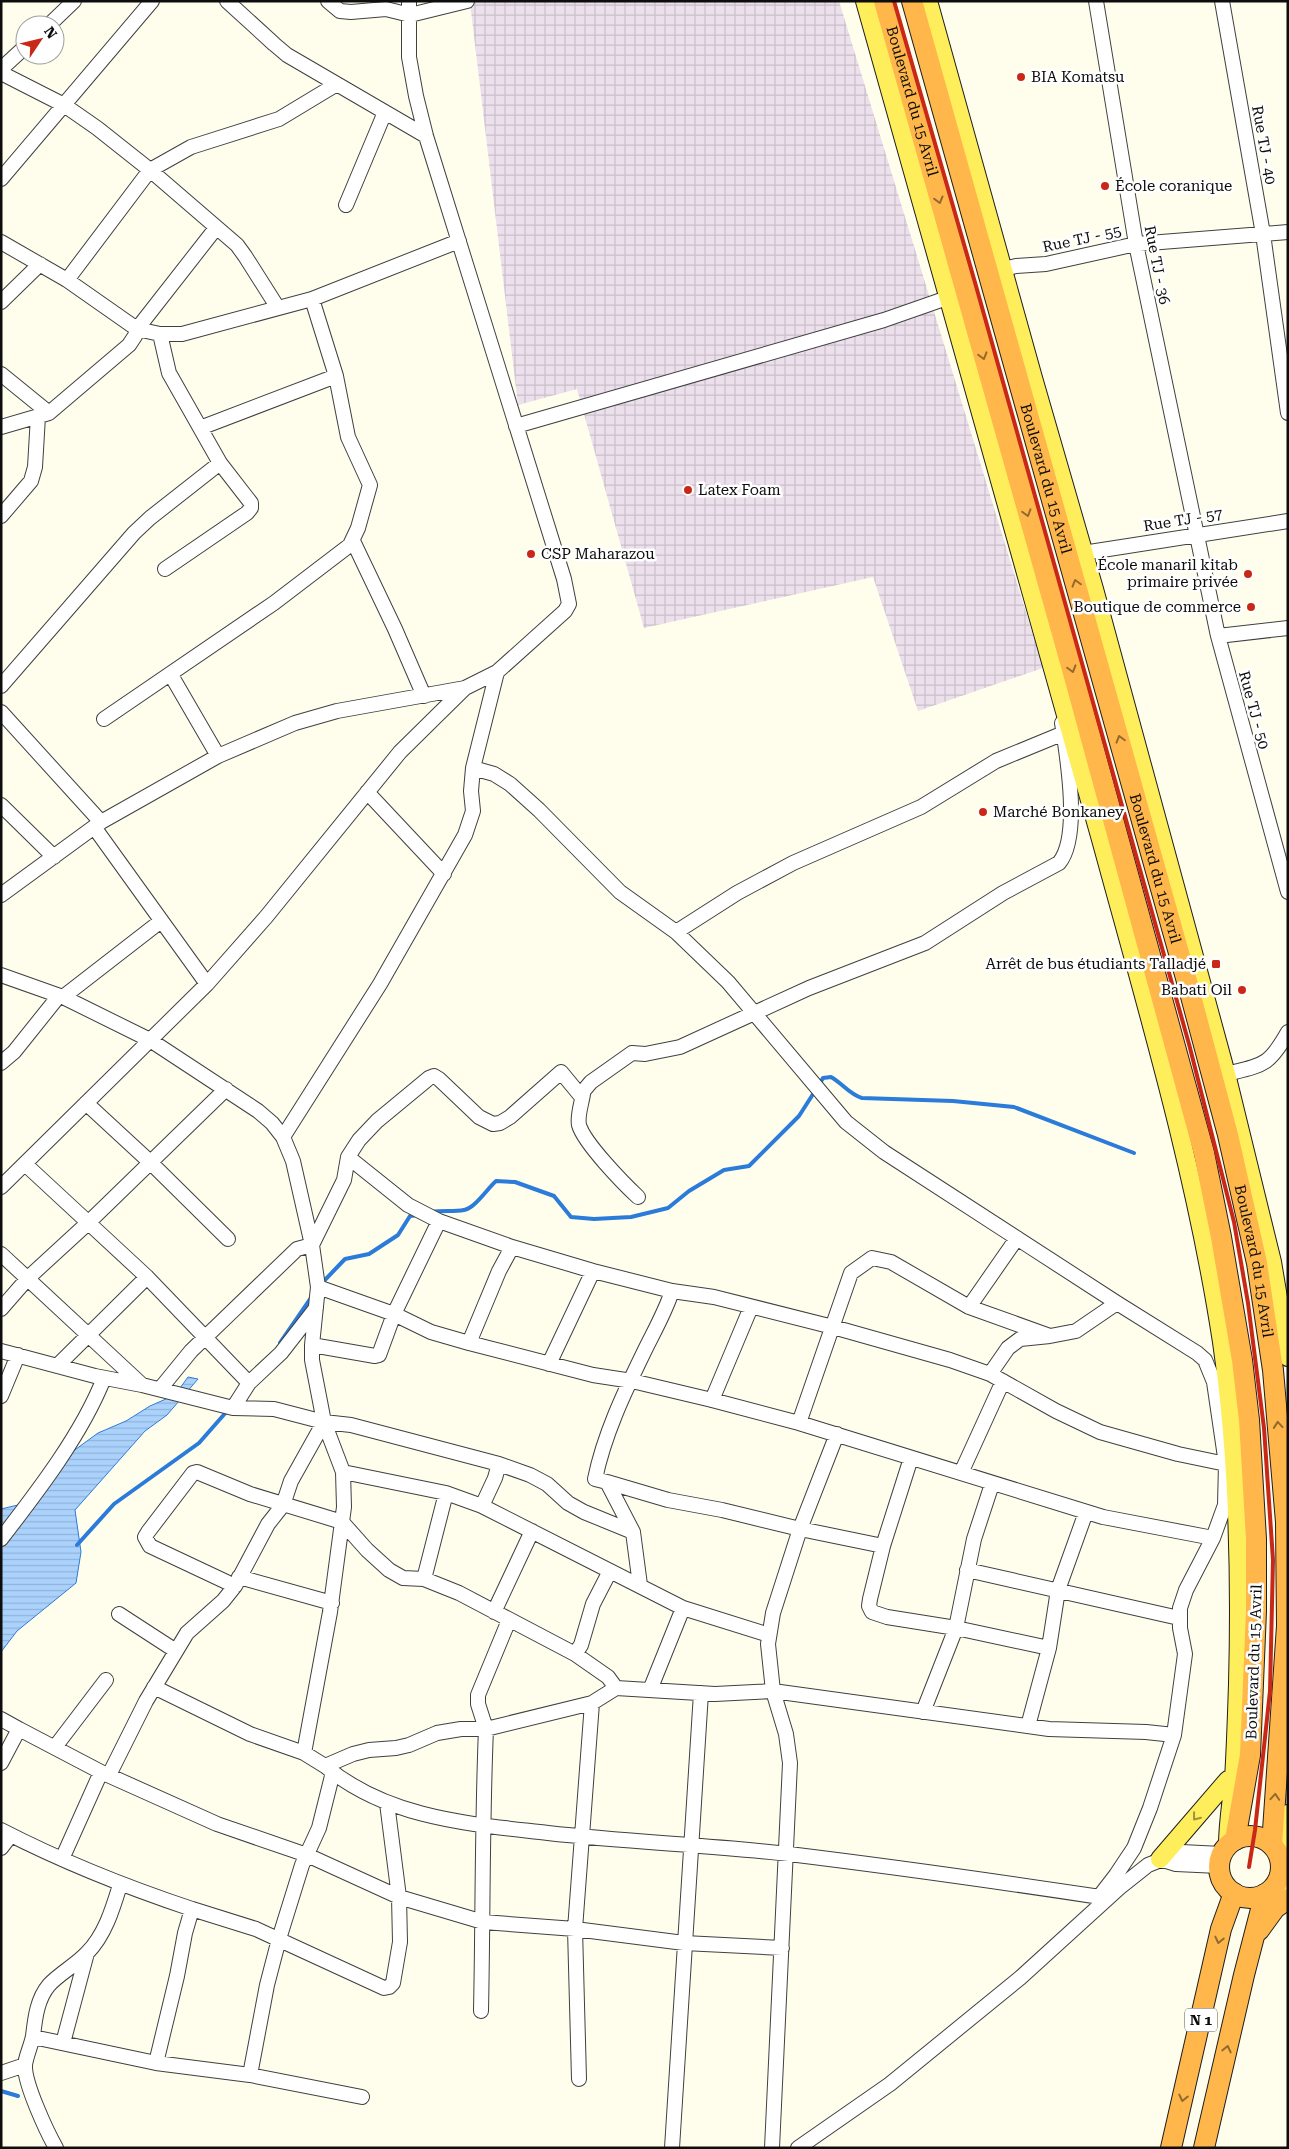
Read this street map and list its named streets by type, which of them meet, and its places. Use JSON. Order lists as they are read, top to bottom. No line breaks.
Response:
{"streets":{"highway":["Boulevard du 15 Avril","N 1"],"street":["Rue TJ - 40","Rue TJ - 55","Rue TJ - 36","Rue TJ - 57","Rue TJ - 50"]},"crossings":[["Boulevard du 15 Avril","Rue TJ - 55"],["Boulevard du 15 Avril","Rue TJ - 57"],["Boulevard du 15 Avril","N 1"],["Rue TJ - 40","Rue TJ - 55"],["Rue TJ - 55","Rue TJ - 36"],["Rue TJ - 36","Rue TJ - 57"],["Rue TJ - 36","Rue TJ - 50"],["Rue TJ - 57","Rue TJ - 50"]],"places":{"other":["BIA Komatsu","École coranique","Latex Foam","CSP Maharazou","École manaril kitab primaire privée","Boutique de commerce","Marché Bonkaney","Babati Oil"],"transit":["Arrêt de bus étudiants Talladjé"]},"north":"top right"}
